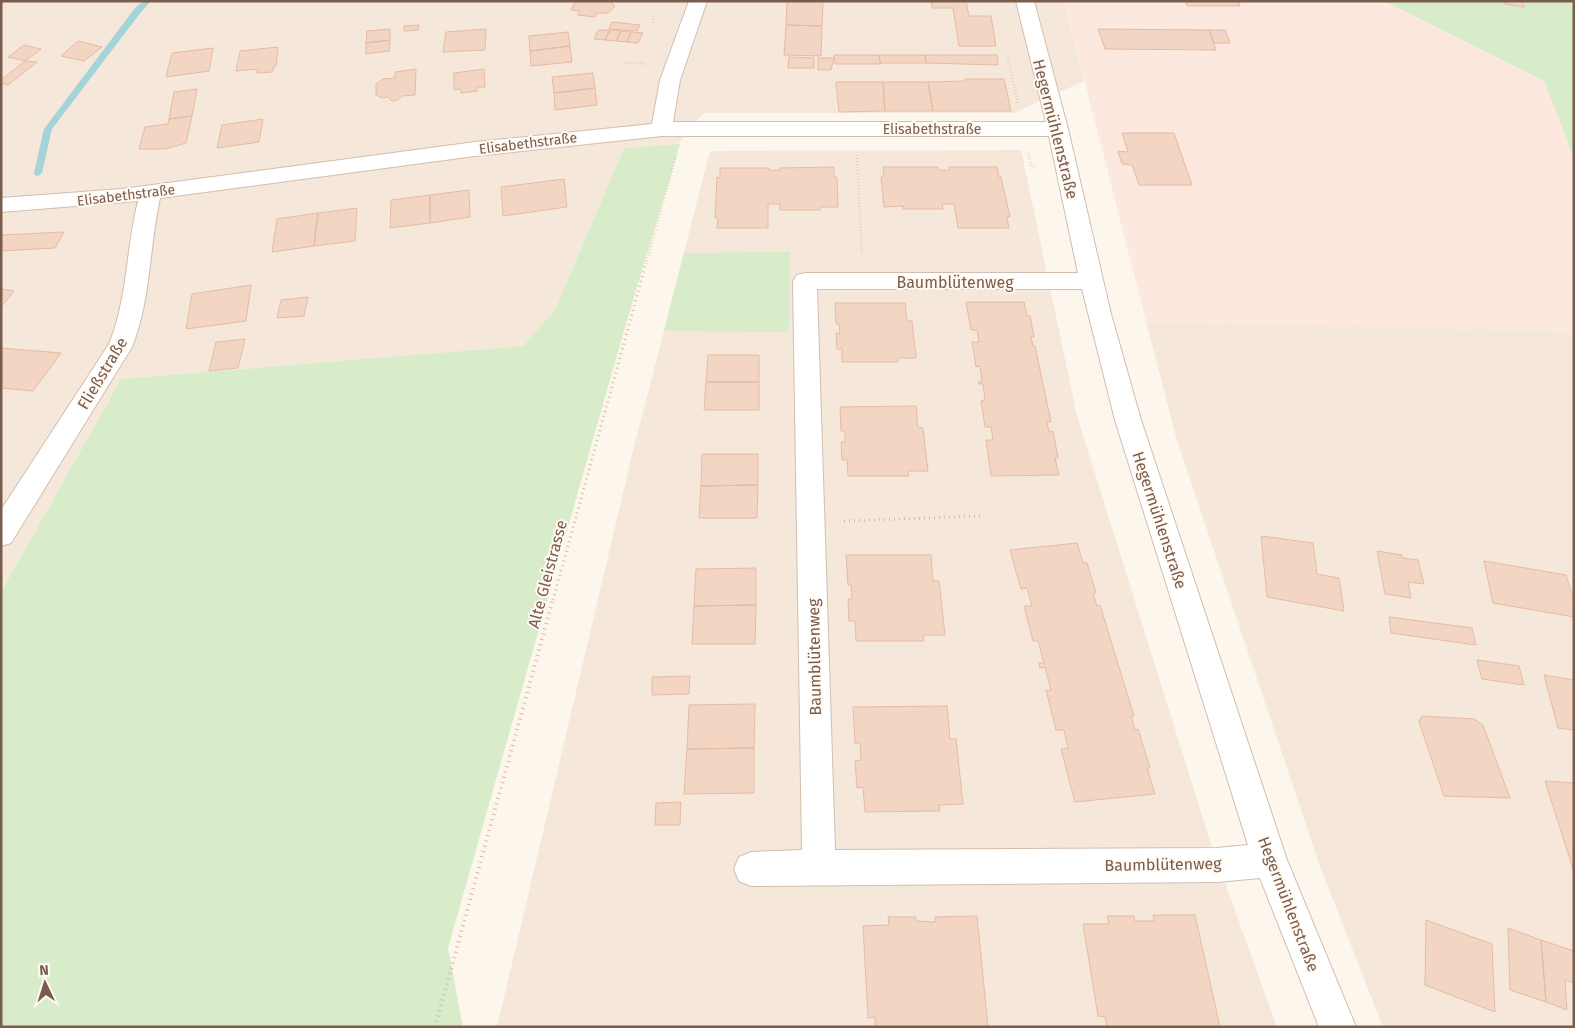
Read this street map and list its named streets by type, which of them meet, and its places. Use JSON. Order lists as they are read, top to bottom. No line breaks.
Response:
{"streets":{"street":["Elisabethstraße","Hegermühlenstraße","Baumblütenweg","Fließstraße"],"path":["Alte Gleistrasse"]},"crossings":[["Elisabethstraße","Hegermühlenstraße"],["Elisabethstraße","Fließstraße"],["Elisabethstraße","Alte Gleistrasse"],["Hegermühlenstraße","Baumblütenweg"]],"north":"top"}
